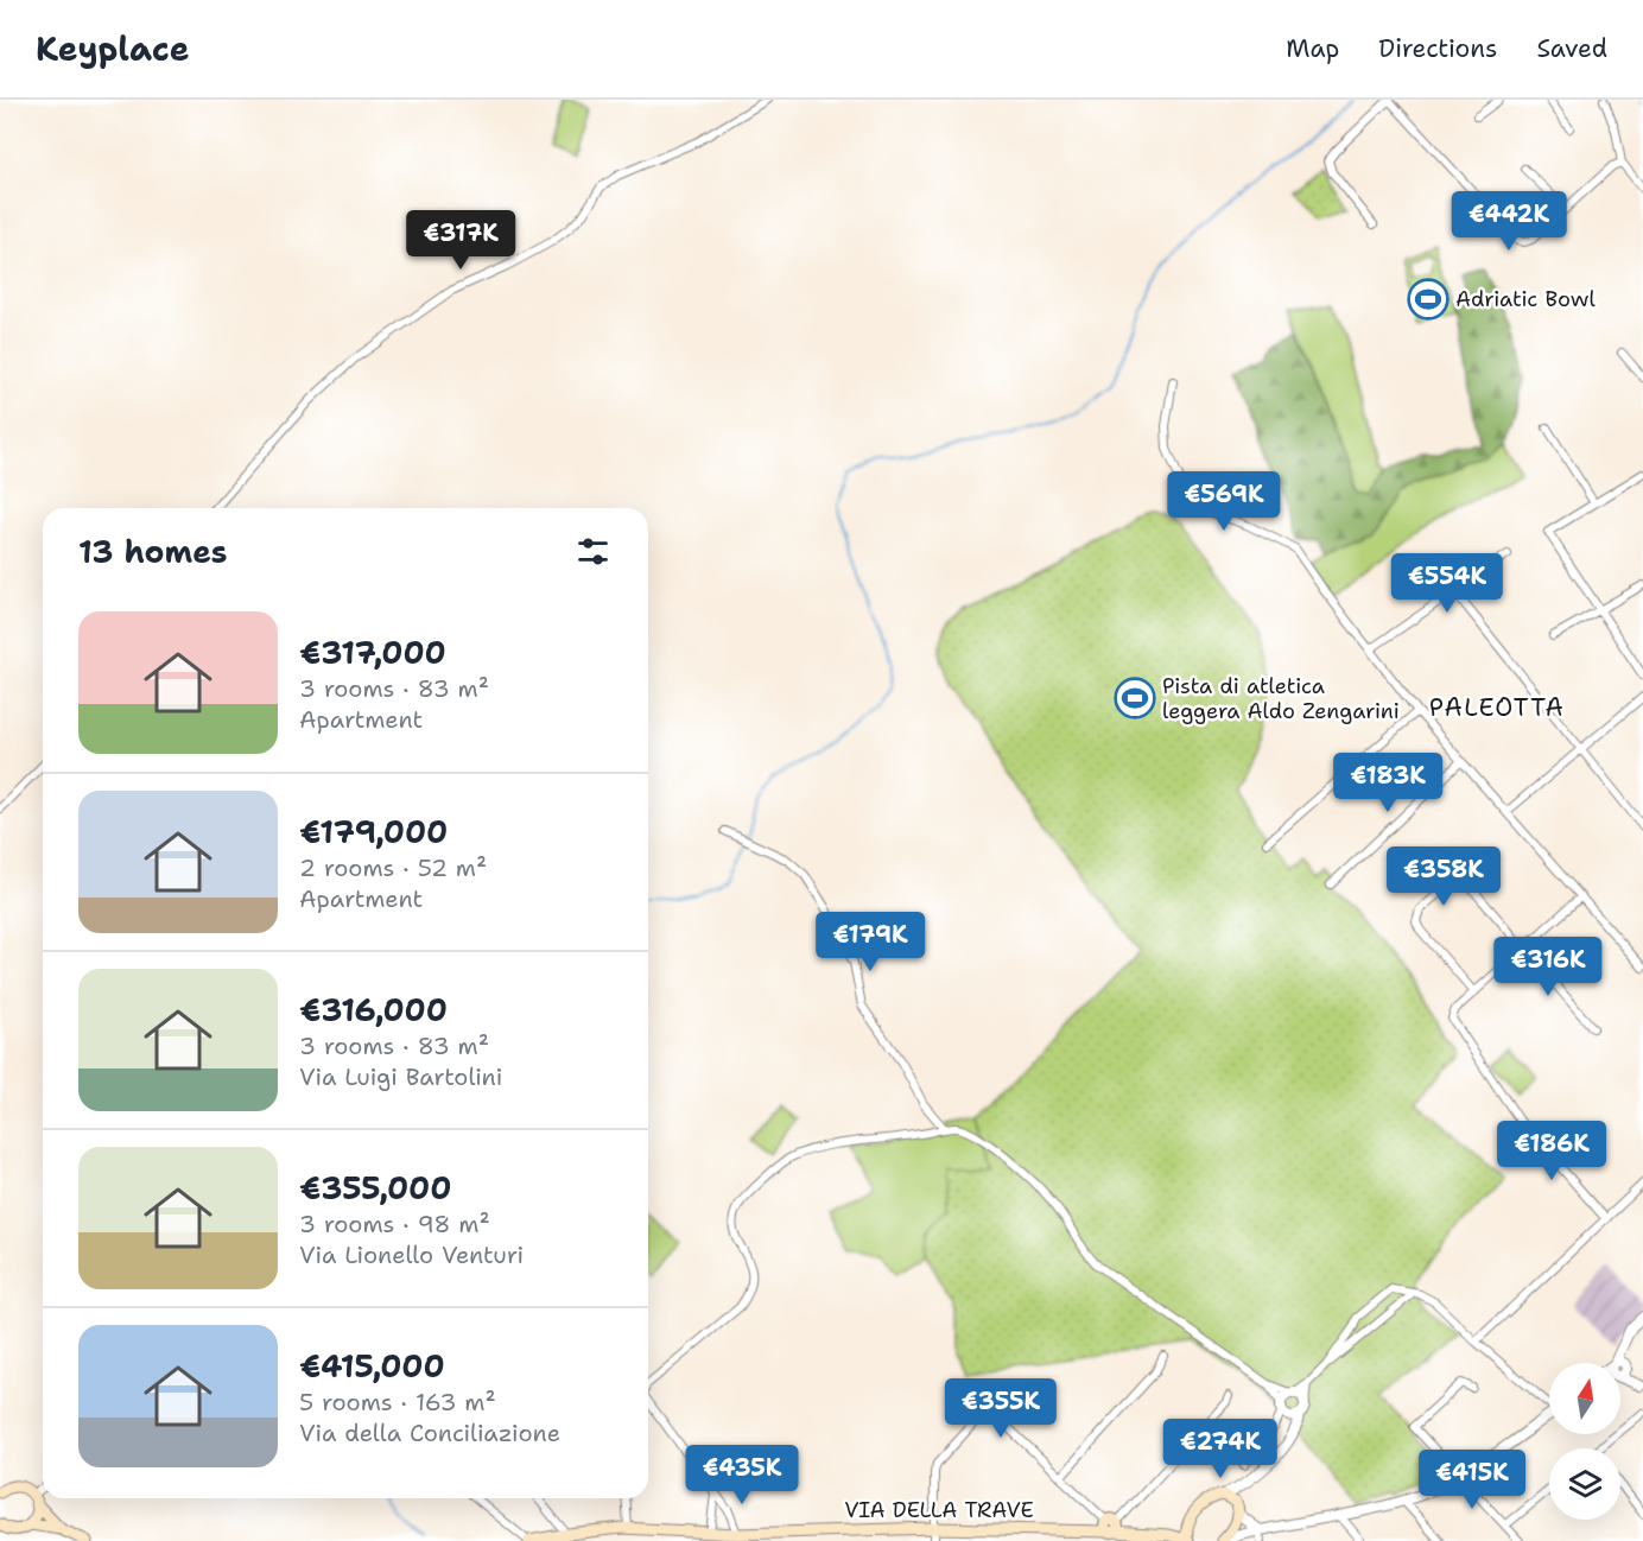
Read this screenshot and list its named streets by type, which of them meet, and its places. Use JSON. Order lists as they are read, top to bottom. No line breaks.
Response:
{"streets":{"main road":["VIA DELLA TRAVE"]},"districts":["PALEOTTA"],"places":{"sports":["Adriatic Bowl","Pista di atletica leggera Aldo Zengarini"]},"north":"top","page":{"header":"Keyplace","nav":["Map","Directions","Saved"],"price":["€442K","€317K","€569K","€554K","€183K","€358K","€179K","€316K","€186K","€355K","€274K","€435K","€415K"],"heading":"13 homes","list":[{"name":"€317,000","note":"3 rooms · 83 m² · Apartment"},{"name":"€179,000","note":"2 rooms · 52 m² · Apartment"},{"name":"€316,000","note":"3 rooms · 83 m² · Via Luigi Bartolini"},{"name":"€355,000","note":"3 rooms · 98 m² · Via Lionello Venturi"},{"name":"€415,000","note":"5 rooms · 163 m² · Via della Conciliazione"}]}}
